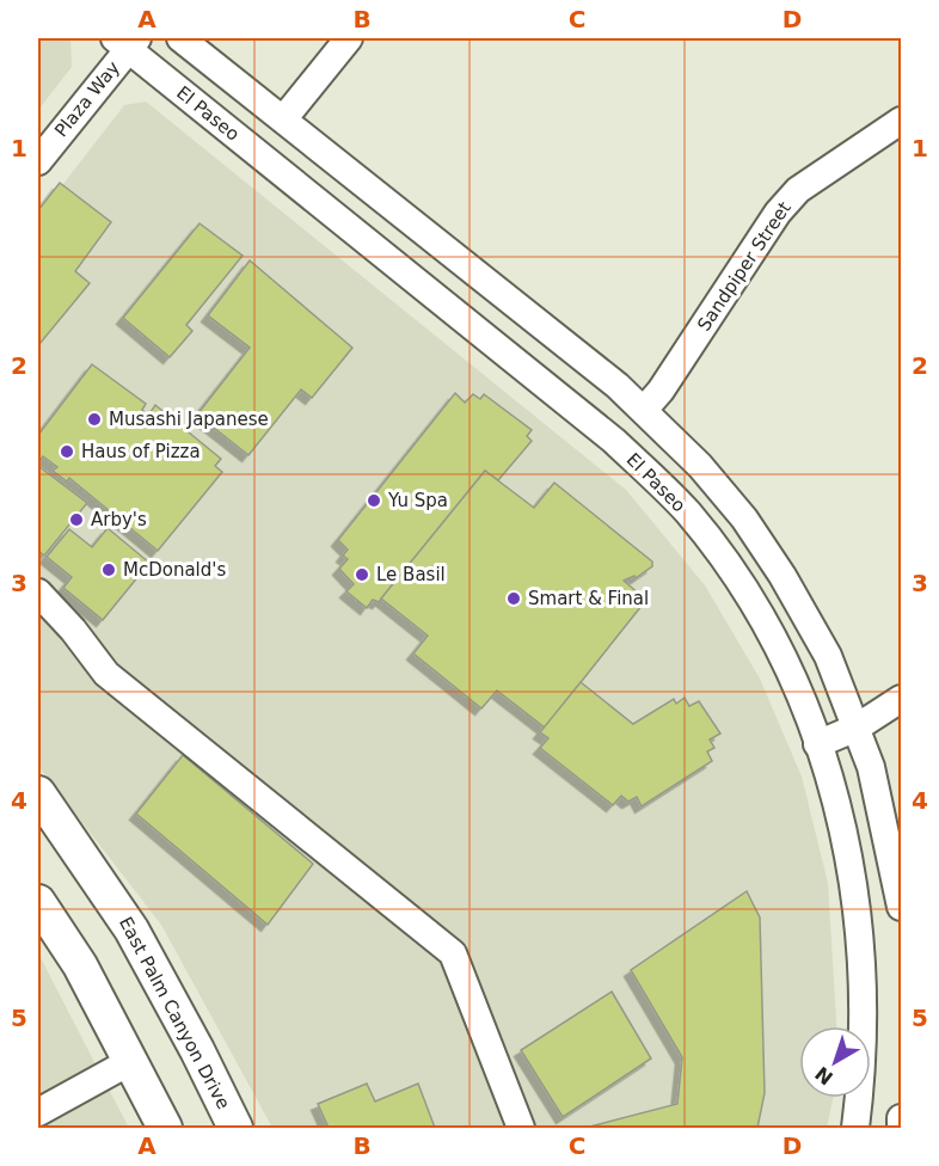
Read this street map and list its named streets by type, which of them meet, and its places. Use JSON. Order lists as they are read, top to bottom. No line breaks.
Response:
{"streets":{"main road":["East Palm Canyon Drive"],"street":["Plaza Way","El Paseo","Sandpiper Street"]},"crossings":[["Plaza Way","El Paseo"]],"places":["Musashi Japanese","Haus of Pizza","Yu Spa","Arby's","McDonald's","Le Basil","Smart & Final"],"north":"bottom left","grid":{"columns":["A","B","C","D"],"rows":["1","2","3","4","5"]}}
